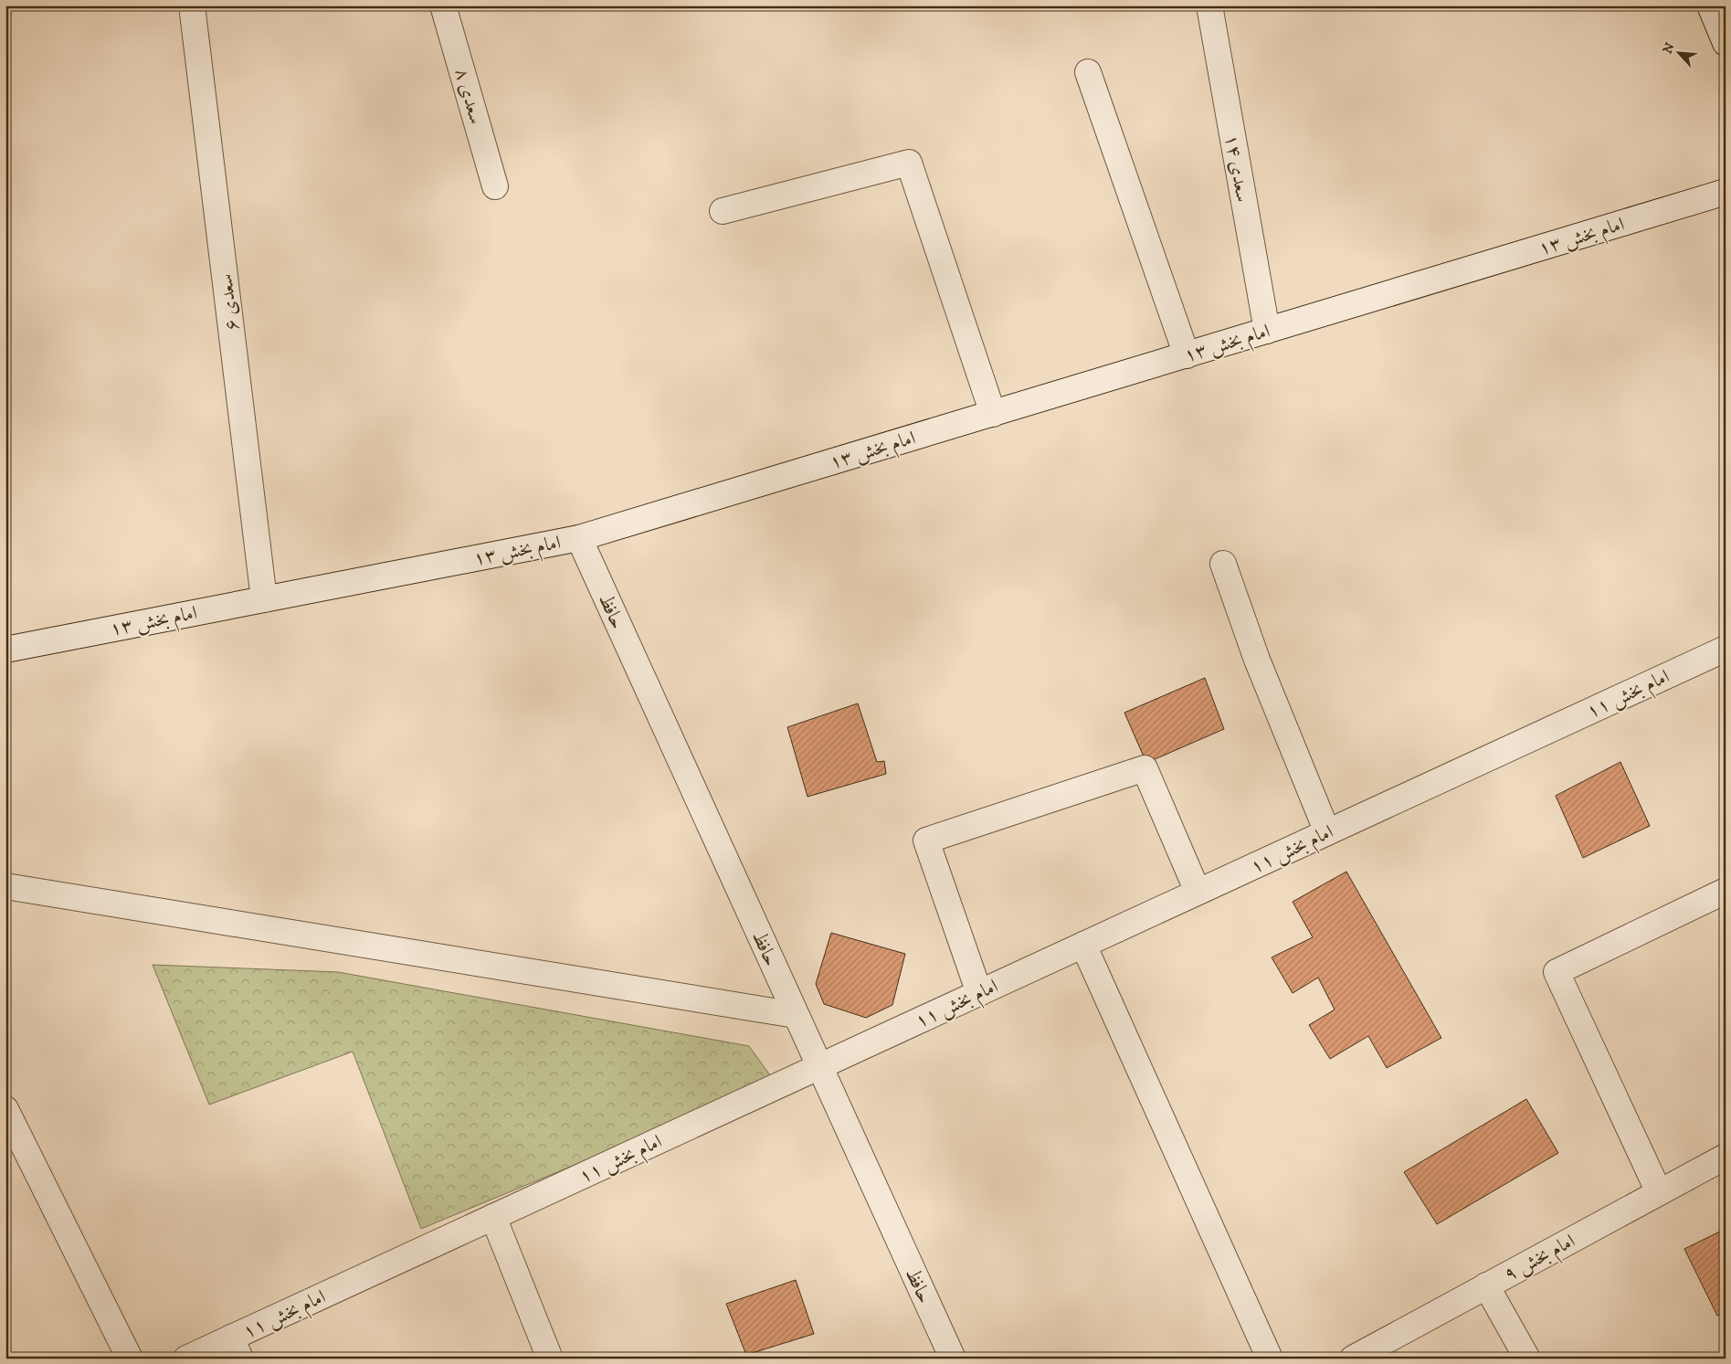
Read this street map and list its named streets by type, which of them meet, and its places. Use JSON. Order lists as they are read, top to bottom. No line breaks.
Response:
{"streets":{"street":["سعدی ۸","سعدی ۱۴","امام بخش ۱۳","سعدی ۶","حافظ","امام بخش ۱۱","امام بخش ۹"]},"crossings":[["سعدی ۱۴","امام بخش ۱۳"],["امام بخش ۱۳","سعدی ۶"],["امام بخش ۱۳","حافظ"],["حافظ","امام بخش ۱۱"]],"north":"top left"}
